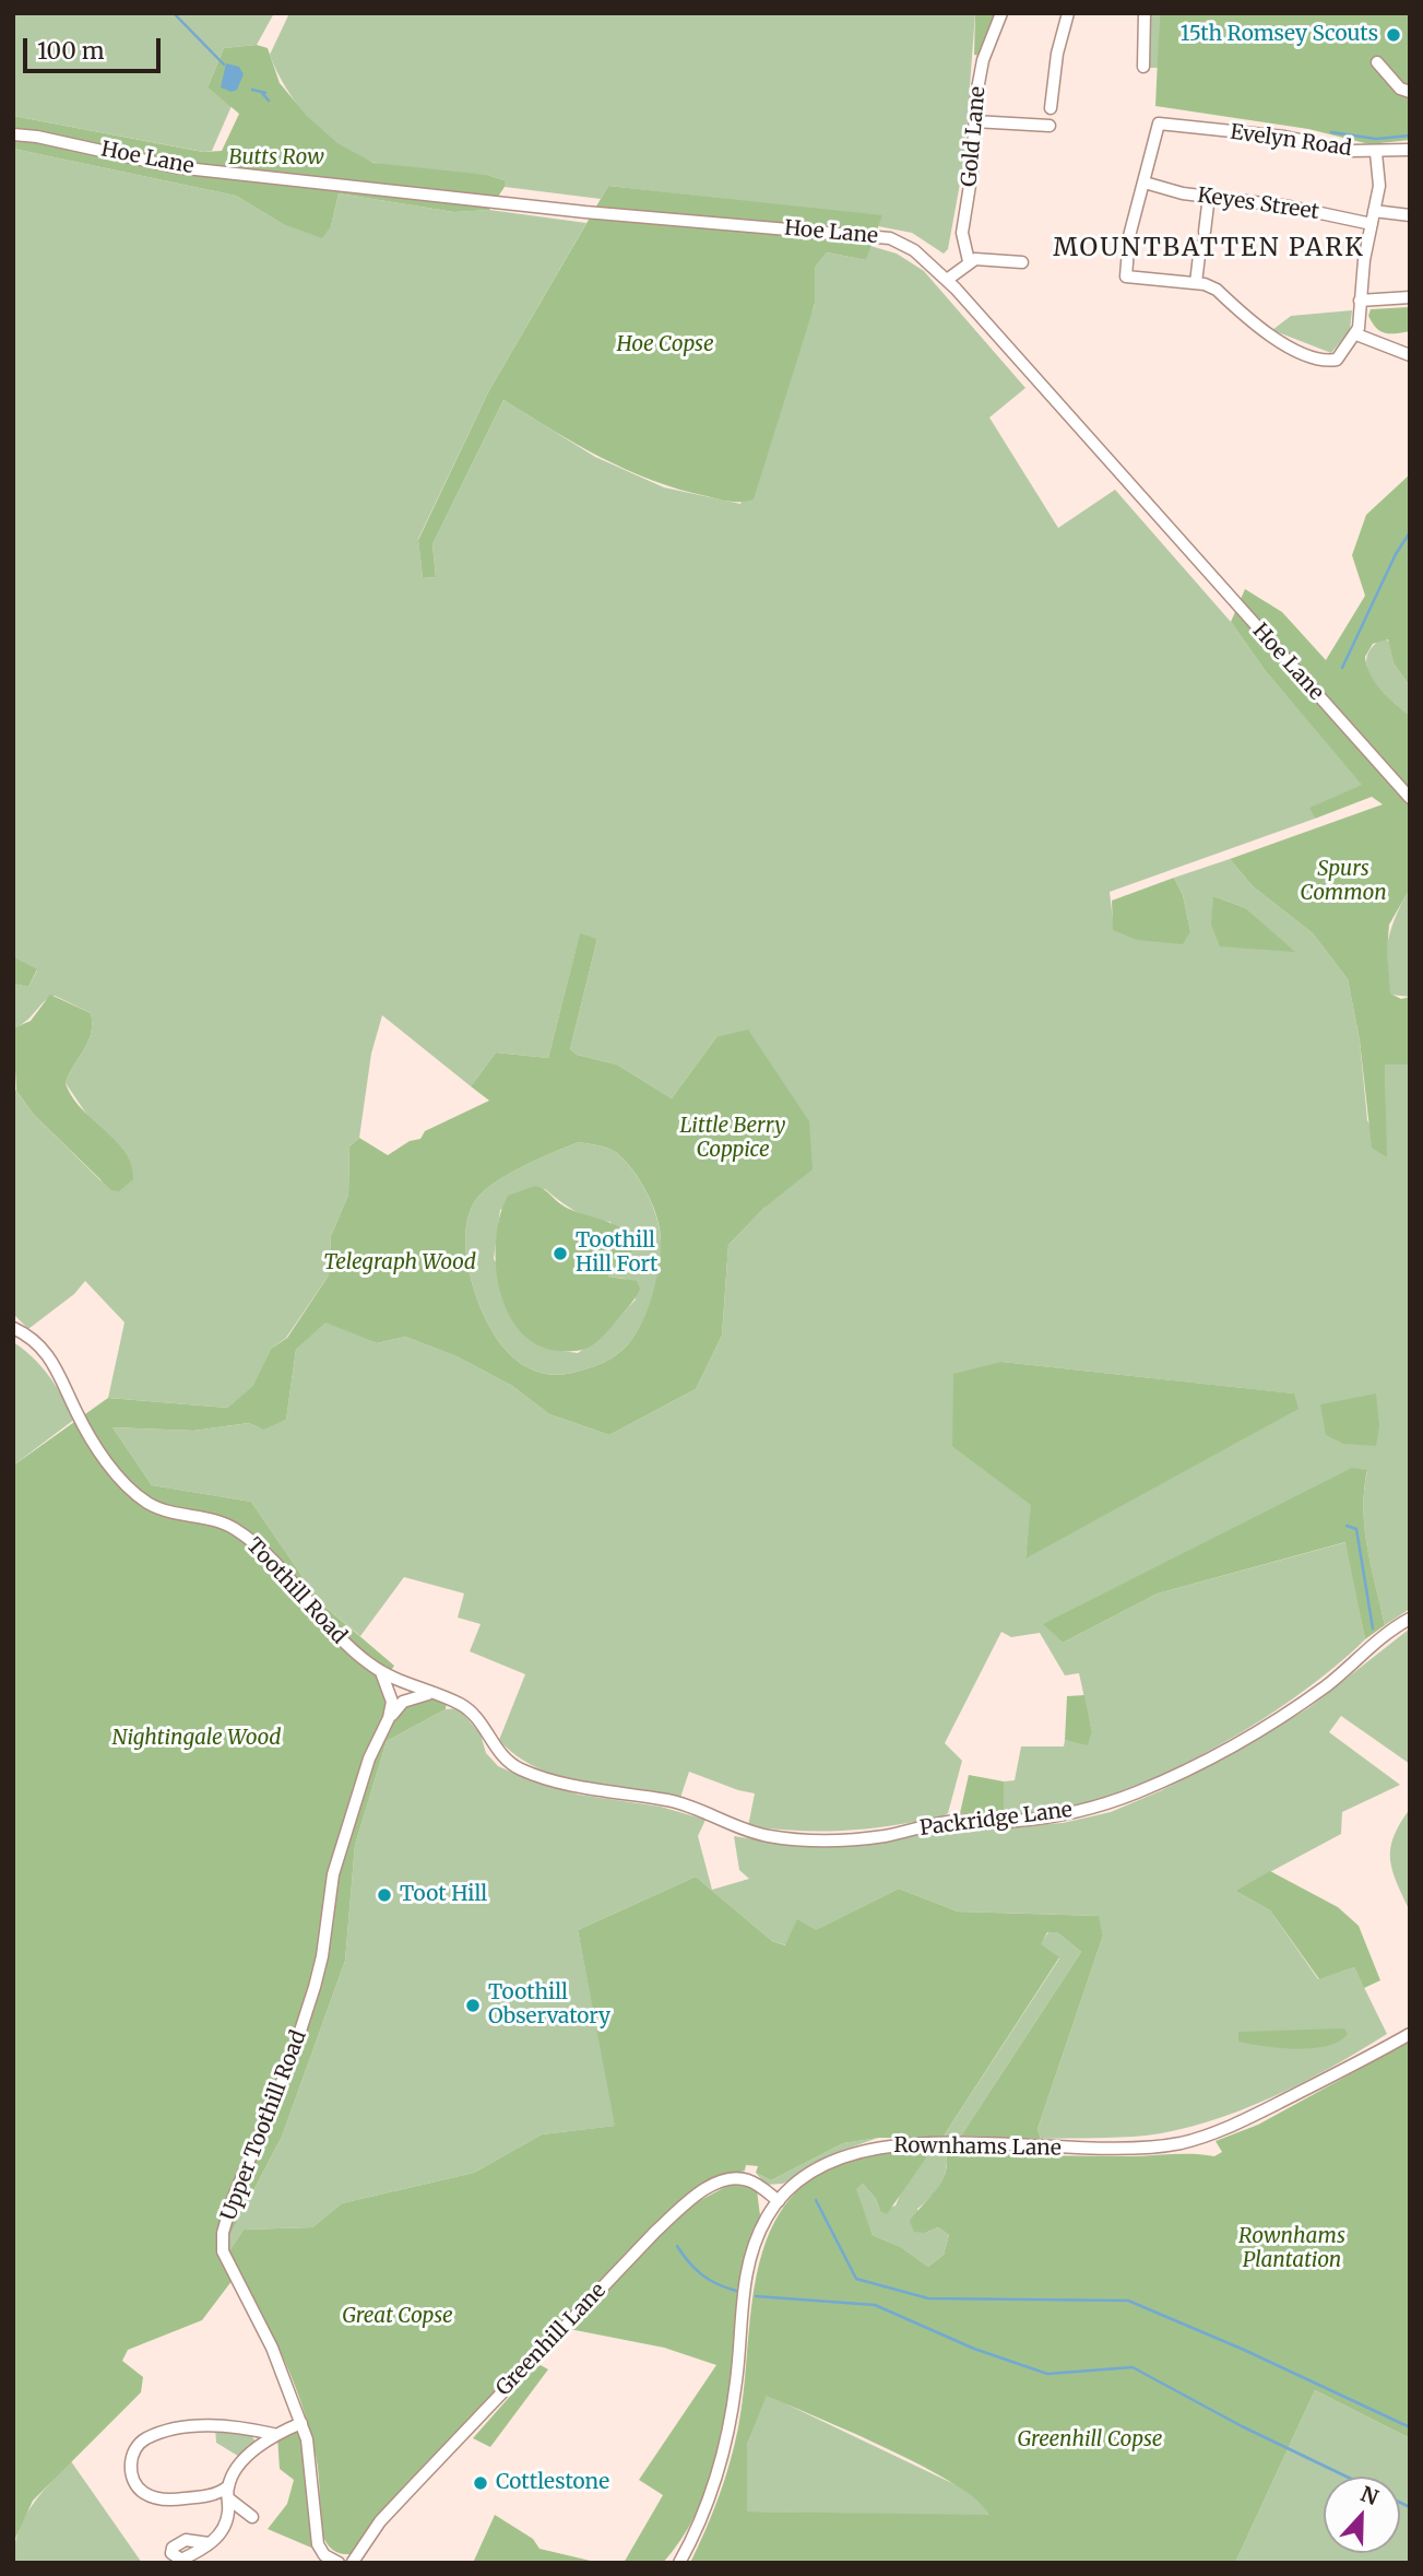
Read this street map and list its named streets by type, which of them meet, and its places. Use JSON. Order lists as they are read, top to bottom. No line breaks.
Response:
{"streets":{"street":["Gold Lane","Evelyn Road","Hoe Lane","Keyes Street","Toothill Road","Packridge Lane","Upper Toothill Road","Rownhams Lane","Greenhill Lane"]},"crossings":[["Evelyn Road","Keyes Street"],["Toothill Road","Packridge Lane"],["Toothill Road","Upper Toothill Road"],["Packridge Lane","Upper Toothill Road"],["Rownhams Lane","Greenhill Lane"]],"districts":["MOUNTBATTEN PARK"],"parks":["Butts Row","Hoe Copse","Spurs Common","Little Berry Coppice","Telegraph Wood","Nightingale Wood","Rownhams Plantation","Great Copse","Greenhill Copse"],"places":["15th Romsey Scouts","Toothill Hill Fort","Toot Hill","Toothill Observatory","Cottlestone"],"scale_bar":"100 m","north":"top"}
